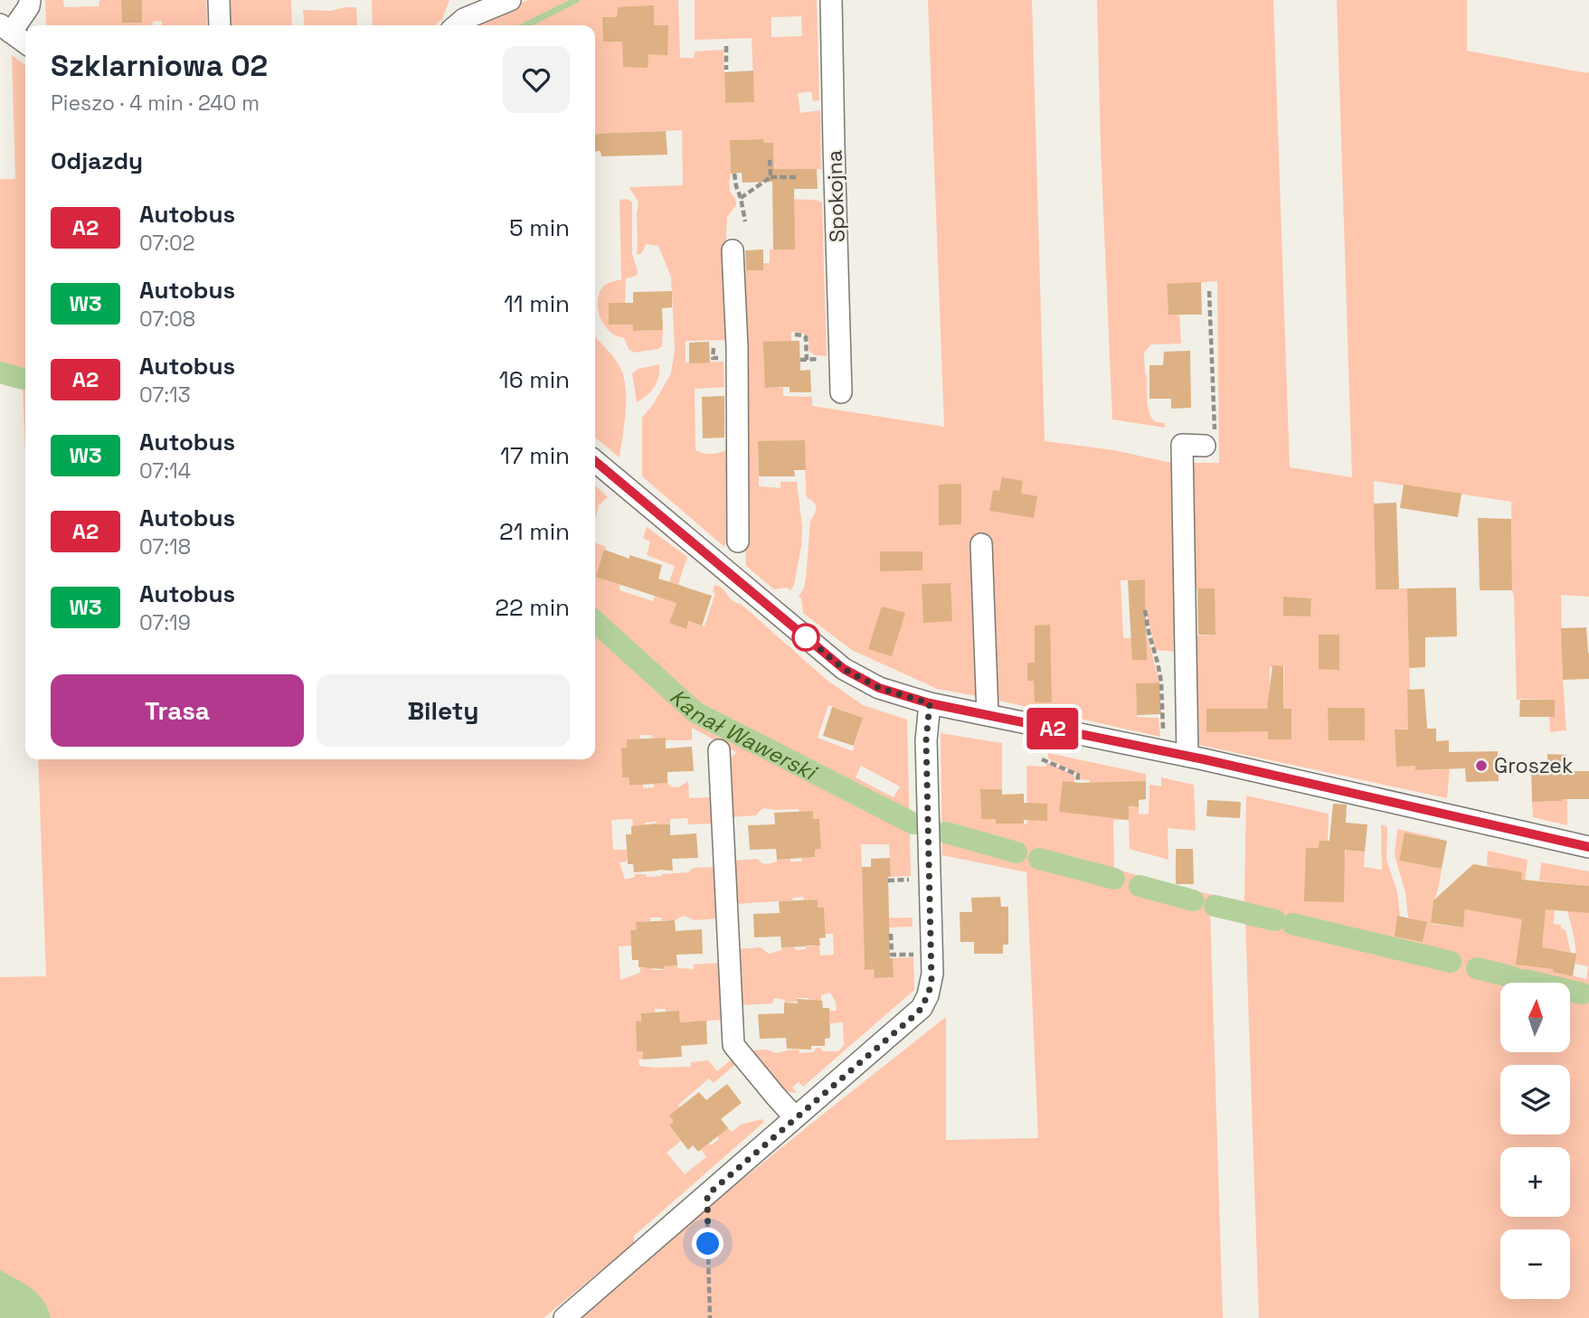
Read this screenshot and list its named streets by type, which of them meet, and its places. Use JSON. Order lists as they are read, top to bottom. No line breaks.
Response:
{"streets":{"street":["Spokojna"]},"water":["Kanał Wawerski"],"places":["Groszek"],"lines":["bus line A2"],"north":"top","page":{"on_map":"A2","heading":[["Szklarniowa 02","Pieszo · 4 min · 240 m"],"Odjazdy"],"list":[{"mark":"A2","name":"Autobus","note":"07:02","value":"5 min"},{"mark":"W3","name":"Autobus","note":"07:08","value":"11 min"},{"mark":"A2","name":"Autobus","note":"07:13","value":"16 min"},{"mark":"W3","name":"Autobus","note":"07:14","value":"17 min"},{"mark":"A2","name":"Autobus","note":"07:18","value":"21 min"},{"mark":"W3","name":"Autobus","note":"07:19","value":"22 min"}],"buttons":["Trasa","Bilety"],"map_buttons":["+","−"]}}
